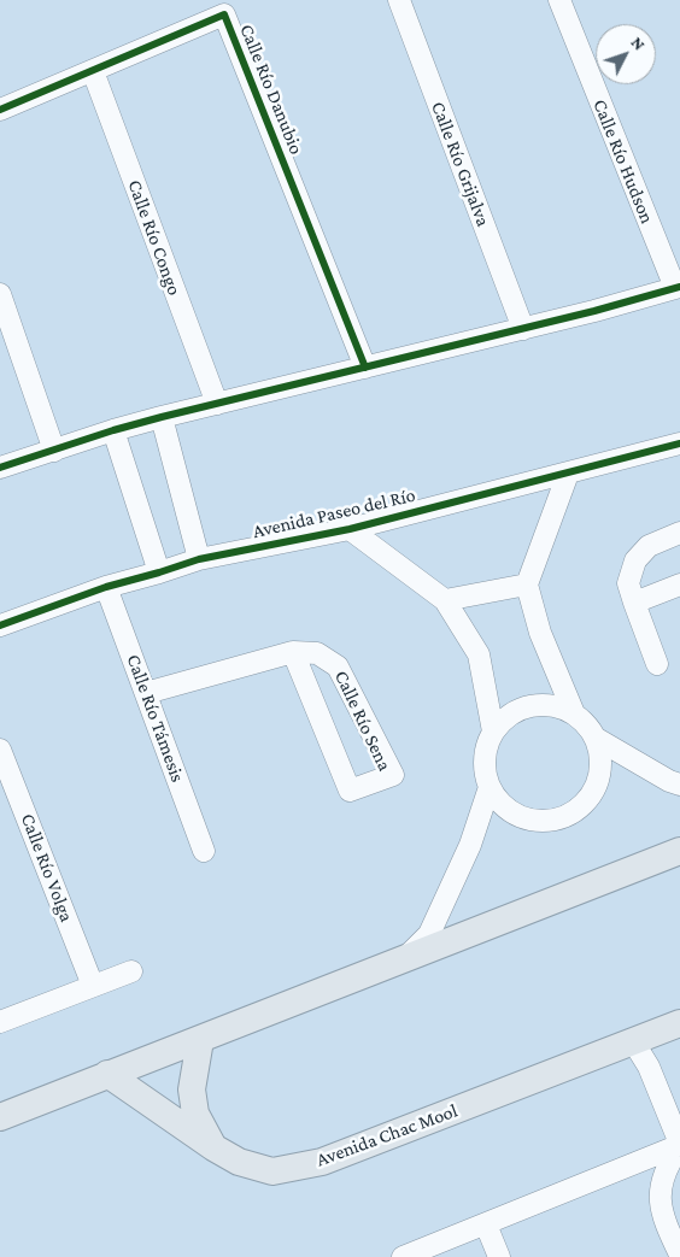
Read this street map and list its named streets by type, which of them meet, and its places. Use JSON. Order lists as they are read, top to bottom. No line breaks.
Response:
{"streets":{"main road":["Avenida Chac Mool"],"street":["Calle Río Danubio","Calle Río Hudson","Calle Río Grijalva","Calle Río Congo","Avenida Paseo del Río","Calle Río Támesis","Calle Río Sena","Calle Río Volga"]},"crossings":[["Calle Río Danubio","Calle Río Congo"],["Avenida Paseo del Río","Calle Río Támesis"],["Calle Río Támesis","Calle Río Sena"]],"north":"top right"}
